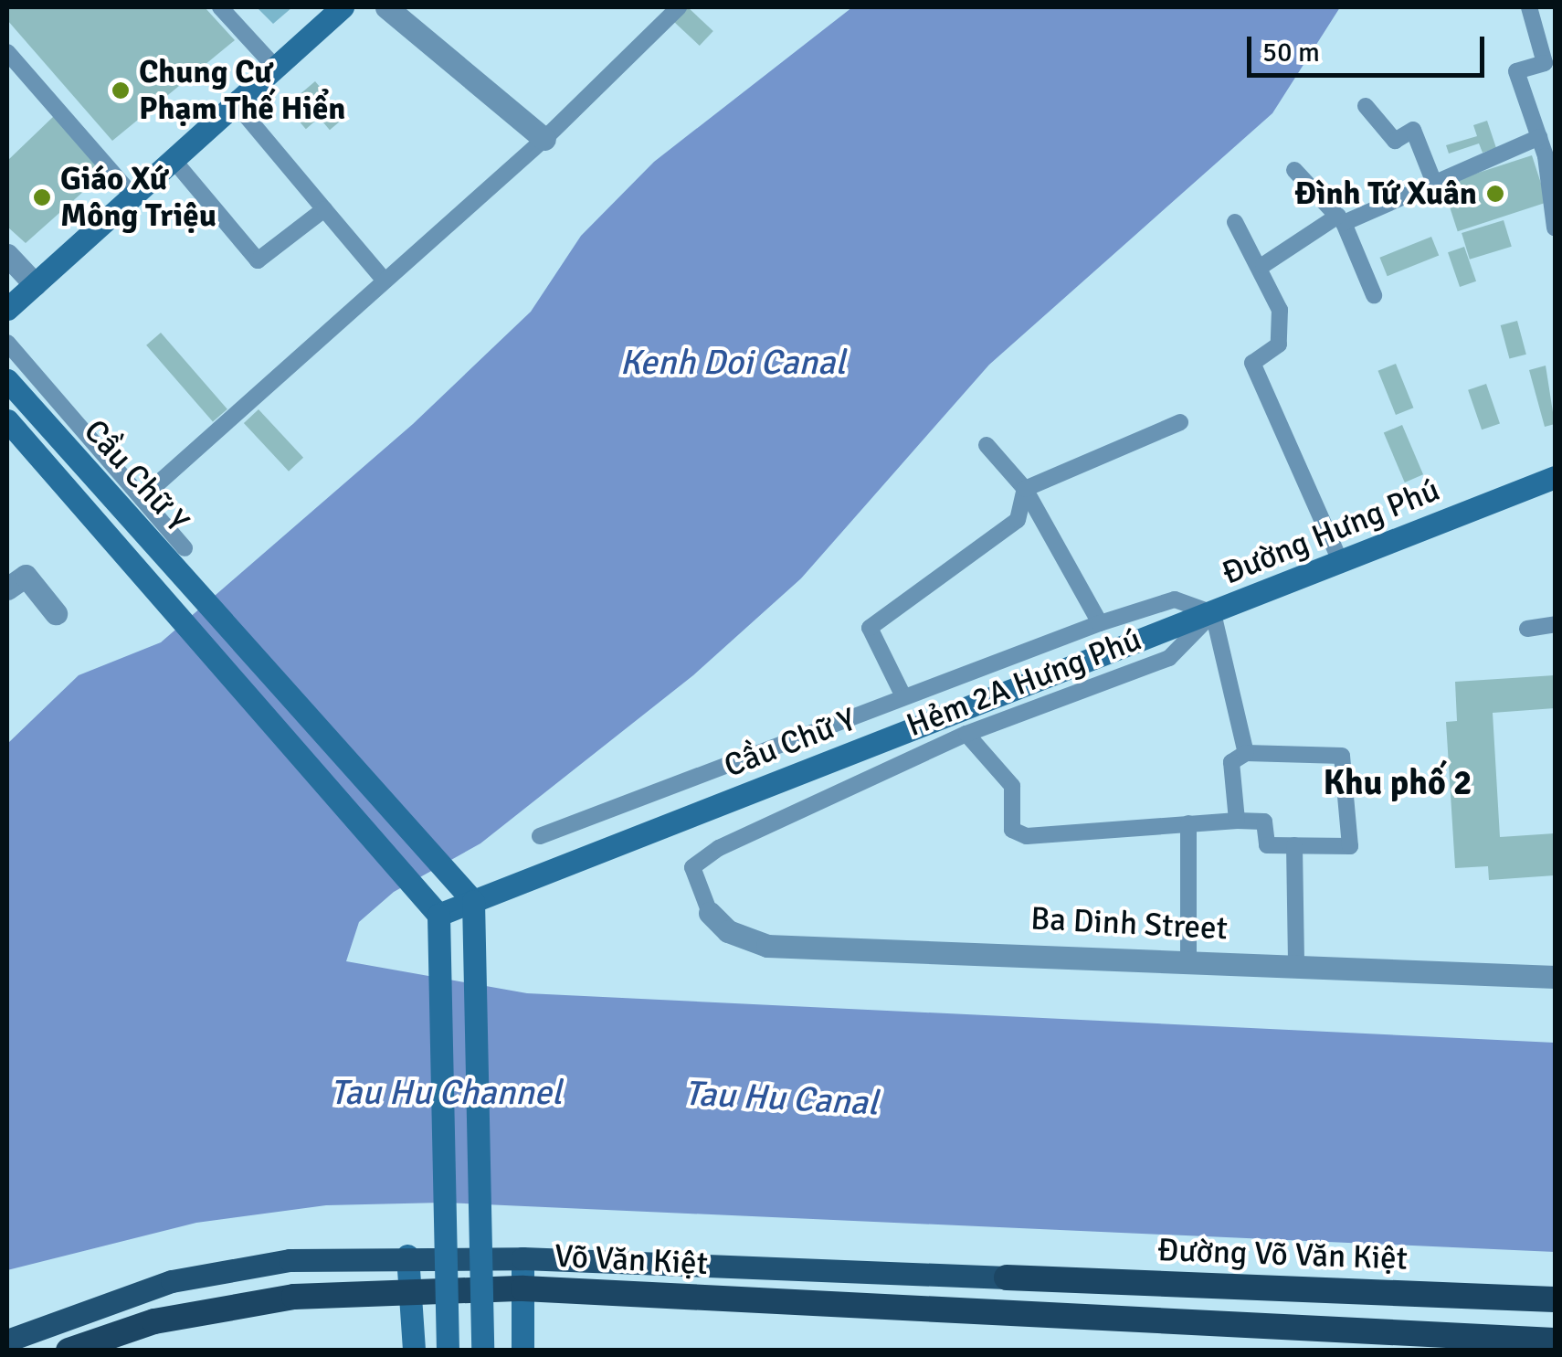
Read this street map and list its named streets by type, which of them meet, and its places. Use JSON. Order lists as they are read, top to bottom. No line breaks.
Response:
{"streets":{"highway":["Đường Võ Văn Kiệt","Võ Văn Kiệt"],"main road":["Cầu Chữ Y","Đường Hưng Phú"],"street":["Ba Dinh Street"],"lane":["Hẻm 2A Hưng Phú"]},"crossings":[["Cầu Chữ Y","Đường Hưng Phú"],["Đường Hưng Phú","Hẻm 2A Hưng Phú"],["Hẻm 2A Hưng Phú","Ba Dinh Street"],["Đường Võ Văn Kiệt","Võ Văn Kiệt"]],"districts":["Khu phố 2"],"water":["Kenh Doi Canal","Tau Hu Channel","Tau Hu Canal"],"places":["Chung Cư Phạm Thế Hiển","Đình Tứ Xuân","Giáo Xứ Mông Triệu"],"scale_bar":"50 m"}
